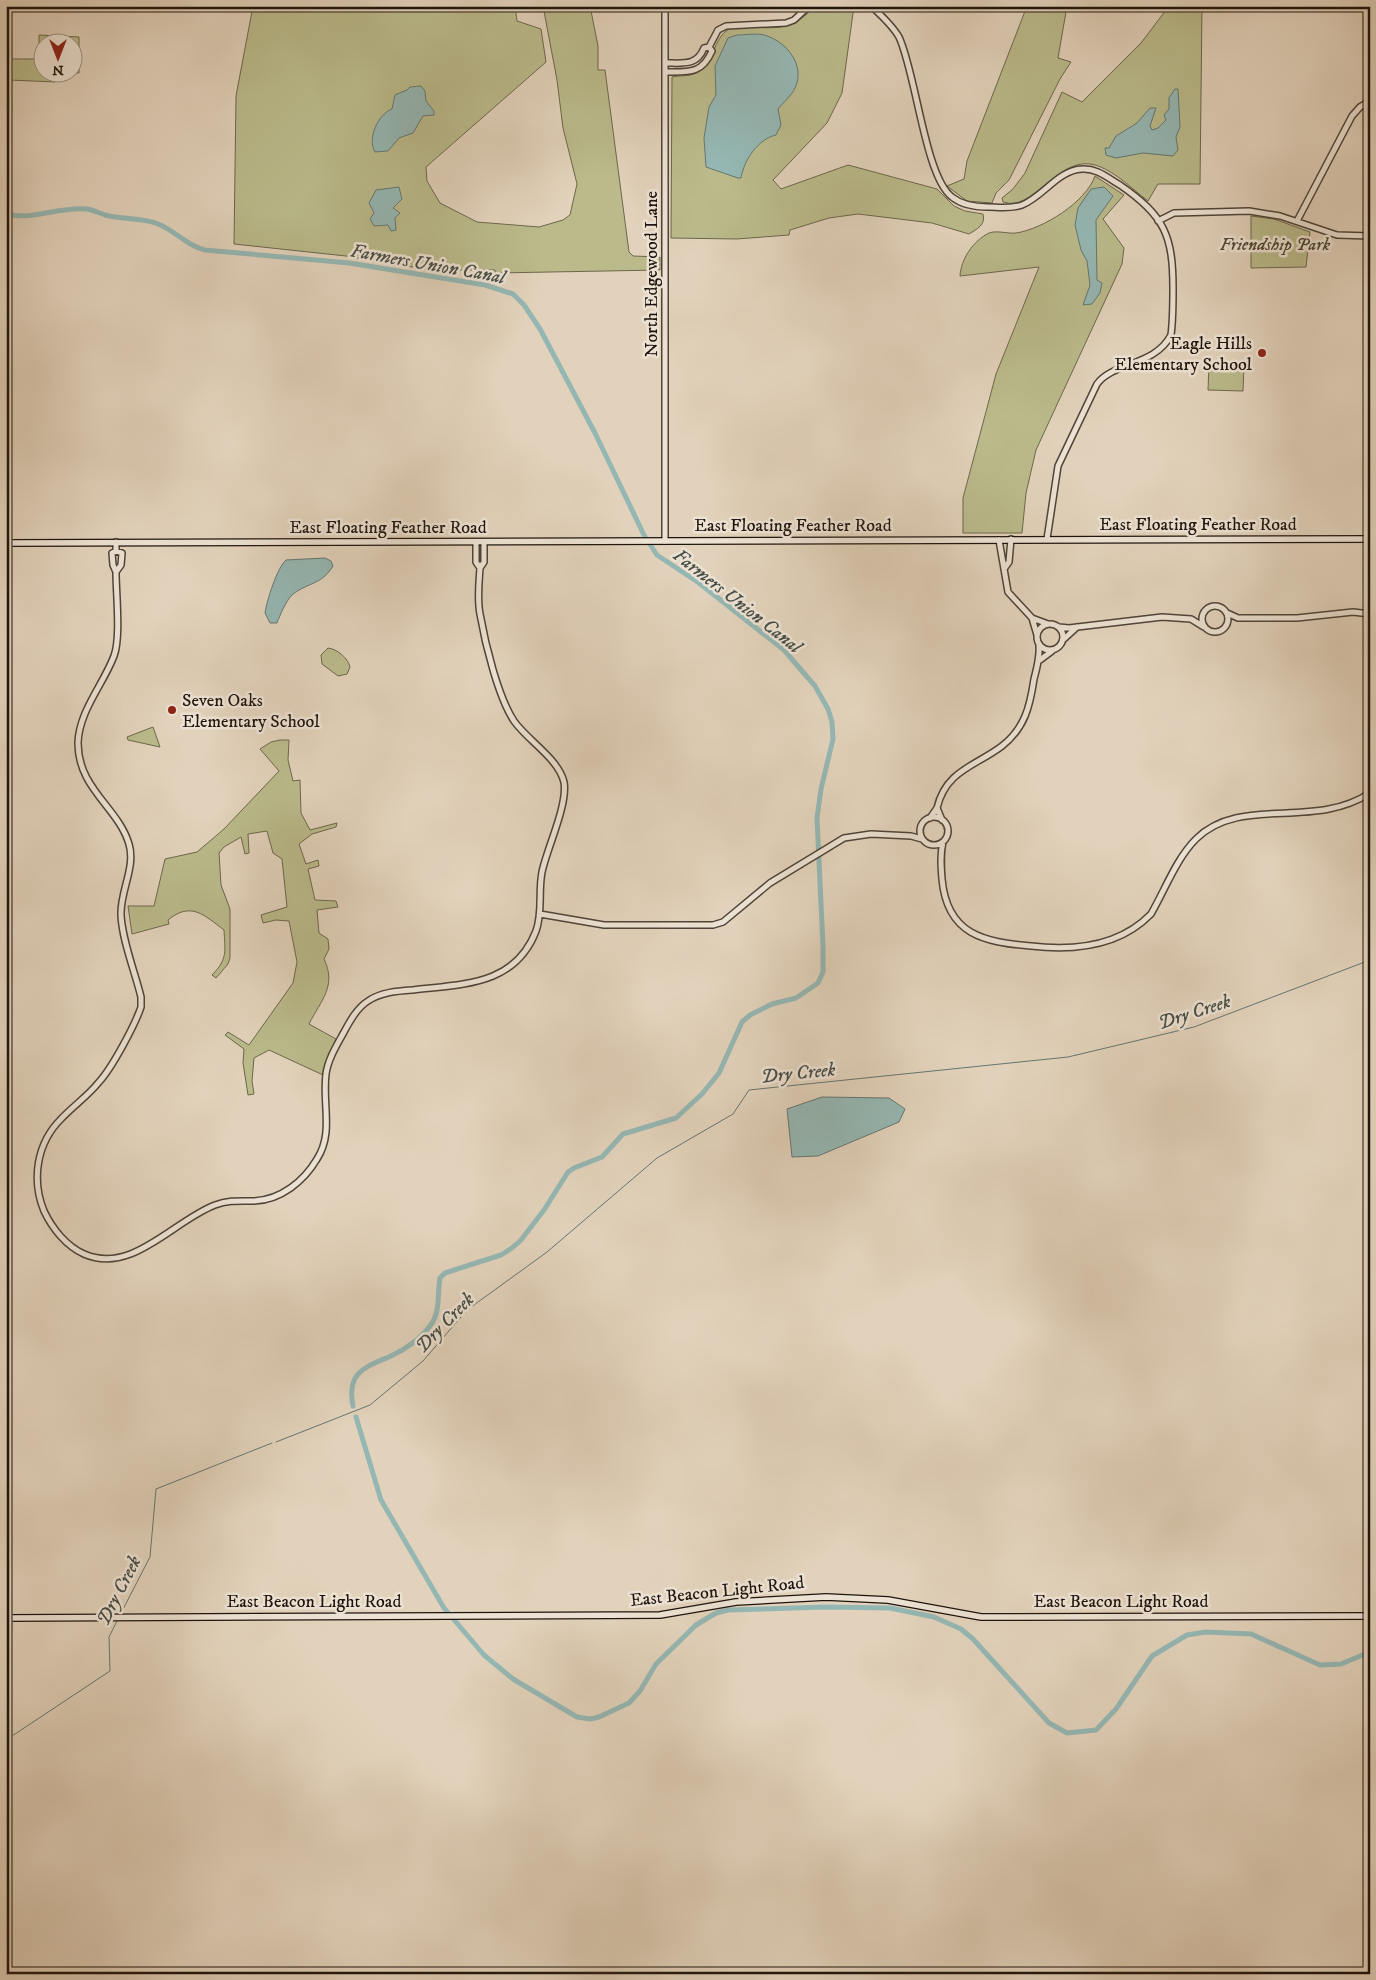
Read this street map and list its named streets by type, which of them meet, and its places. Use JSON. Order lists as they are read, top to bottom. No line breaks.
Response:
{"streets":{"main road":["East Floating Feather Road","East Beacon Light Road"],"street":["North Edgewood Lane"]},"crossings":[["North Edgewood Lane","East Floating Feather Road"]],"water":["Farmers Union Canal","Dry Creek"],"parks":["Friendship Park"],"places":["Eagle Hills Elementary School","Seven Oaks Elementary School"],"north":"bottom"}
